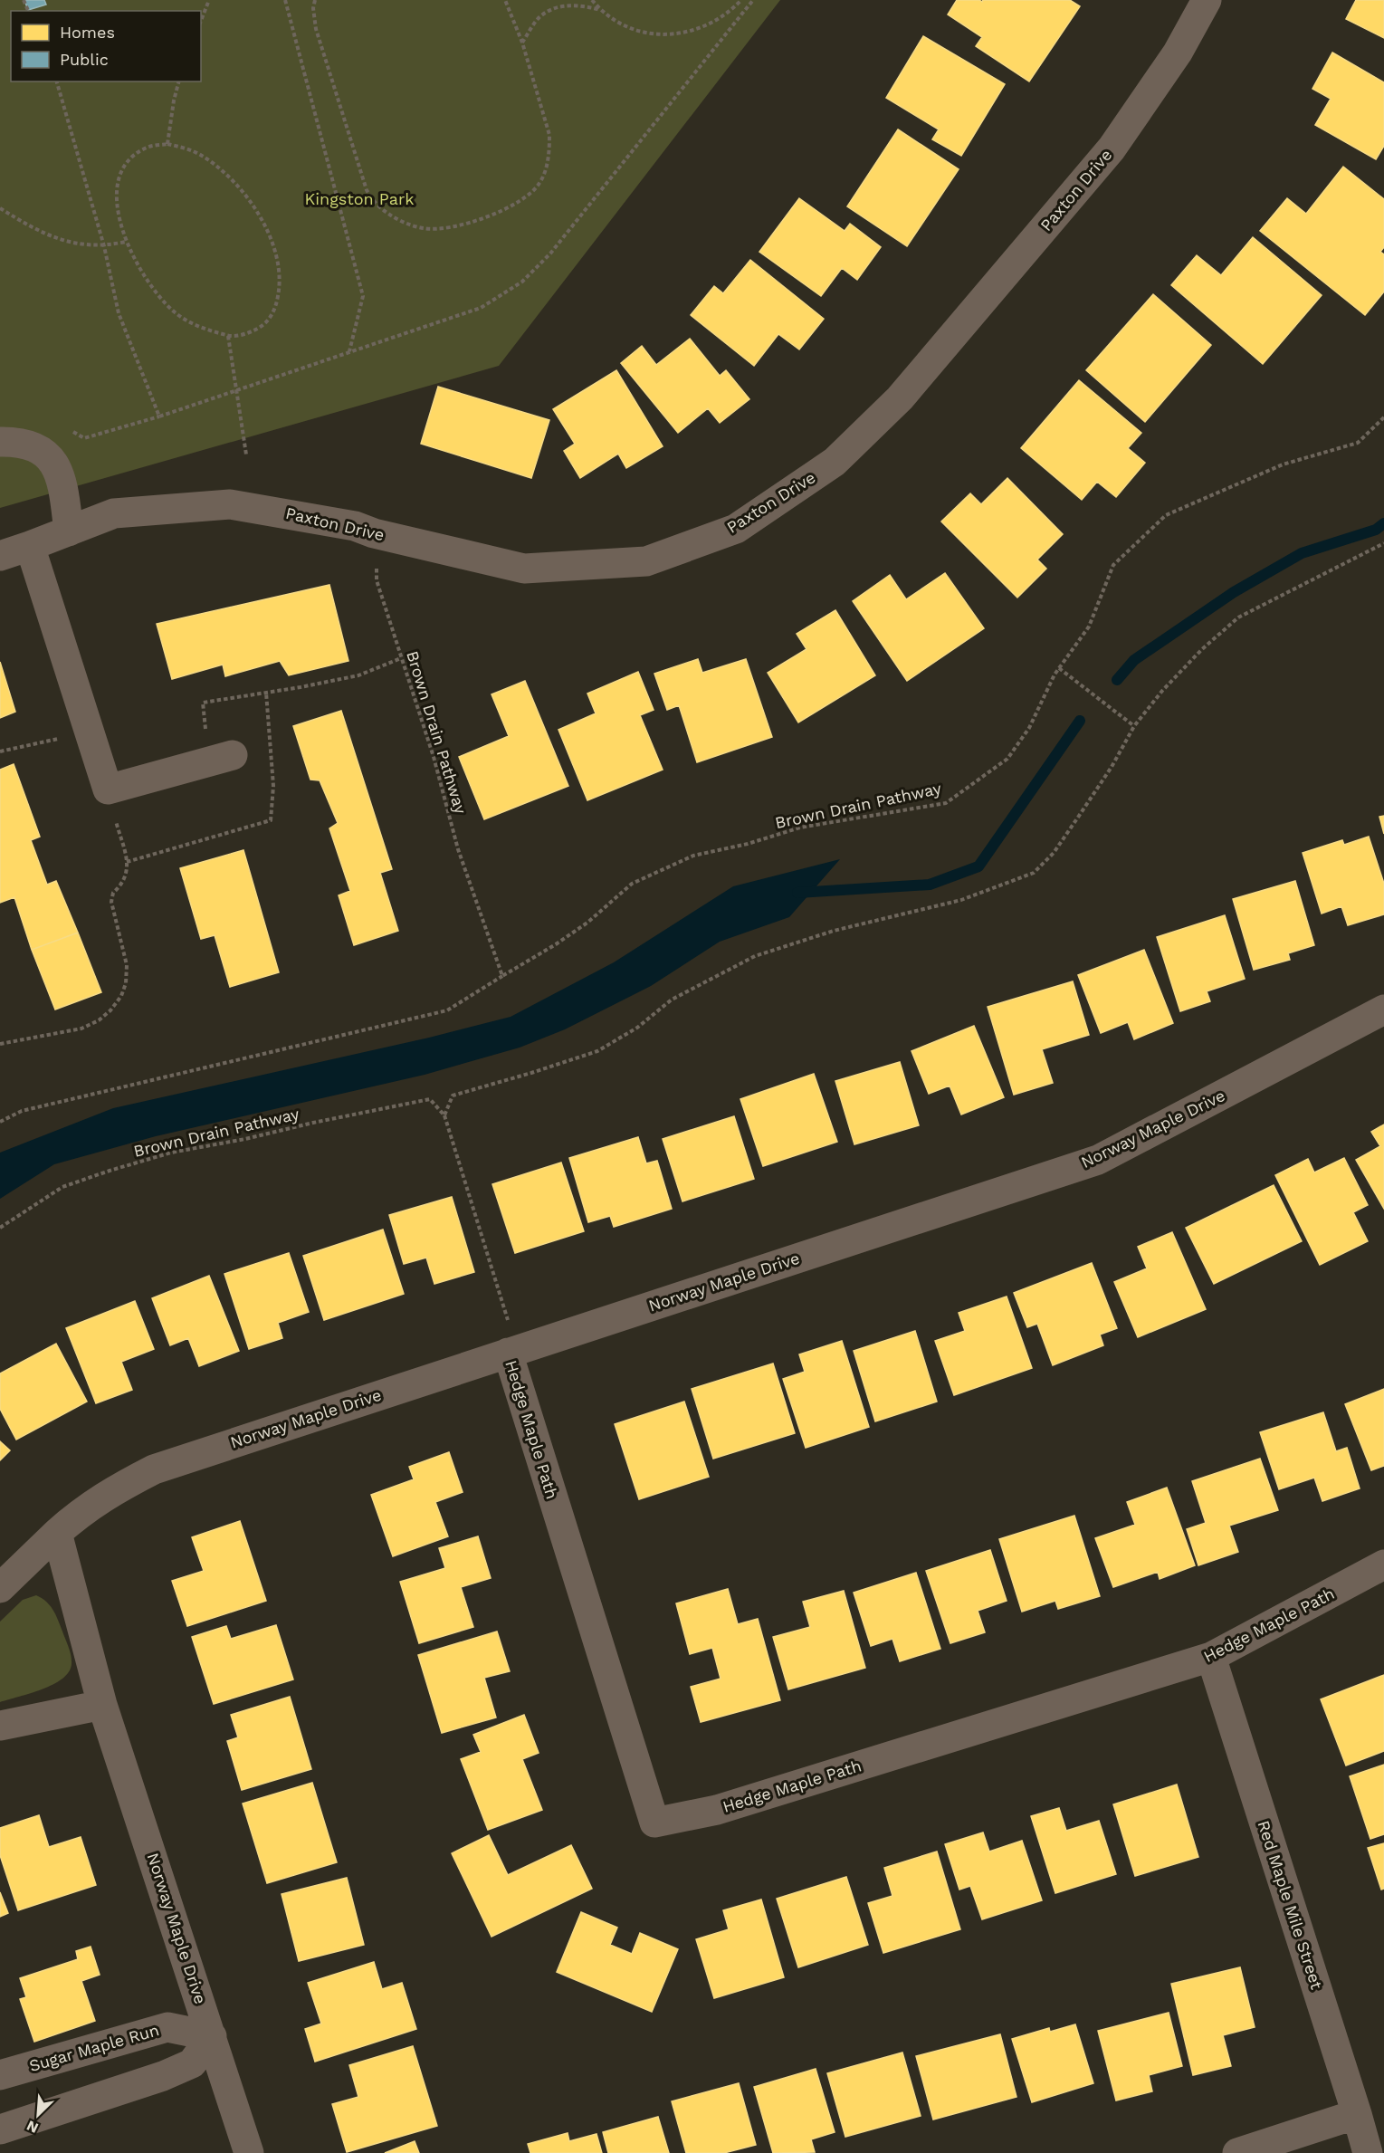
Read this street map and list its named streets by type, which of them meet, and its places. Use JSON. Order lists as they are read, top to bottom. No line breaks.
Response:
{"streets":{"street":["Paxton Drive","Norway Maple Drive","Hedge Maple Path","Red Maple Mile Street","Sugar Maple Run"],"path":["Brown Drain Pathway"]},"crossings":[["Paxton Drive","Brown Drain Pathway"],["Norway Maple Drive","Hedge Maple Path"],["Norway Maple Drive","Sugar Maple Run"],["Hedge Maple Path","Red Maple Mile Street"]],"parks":["Kingston Park"],"legend":["Homes","Public"],"north":"bottom left"}
